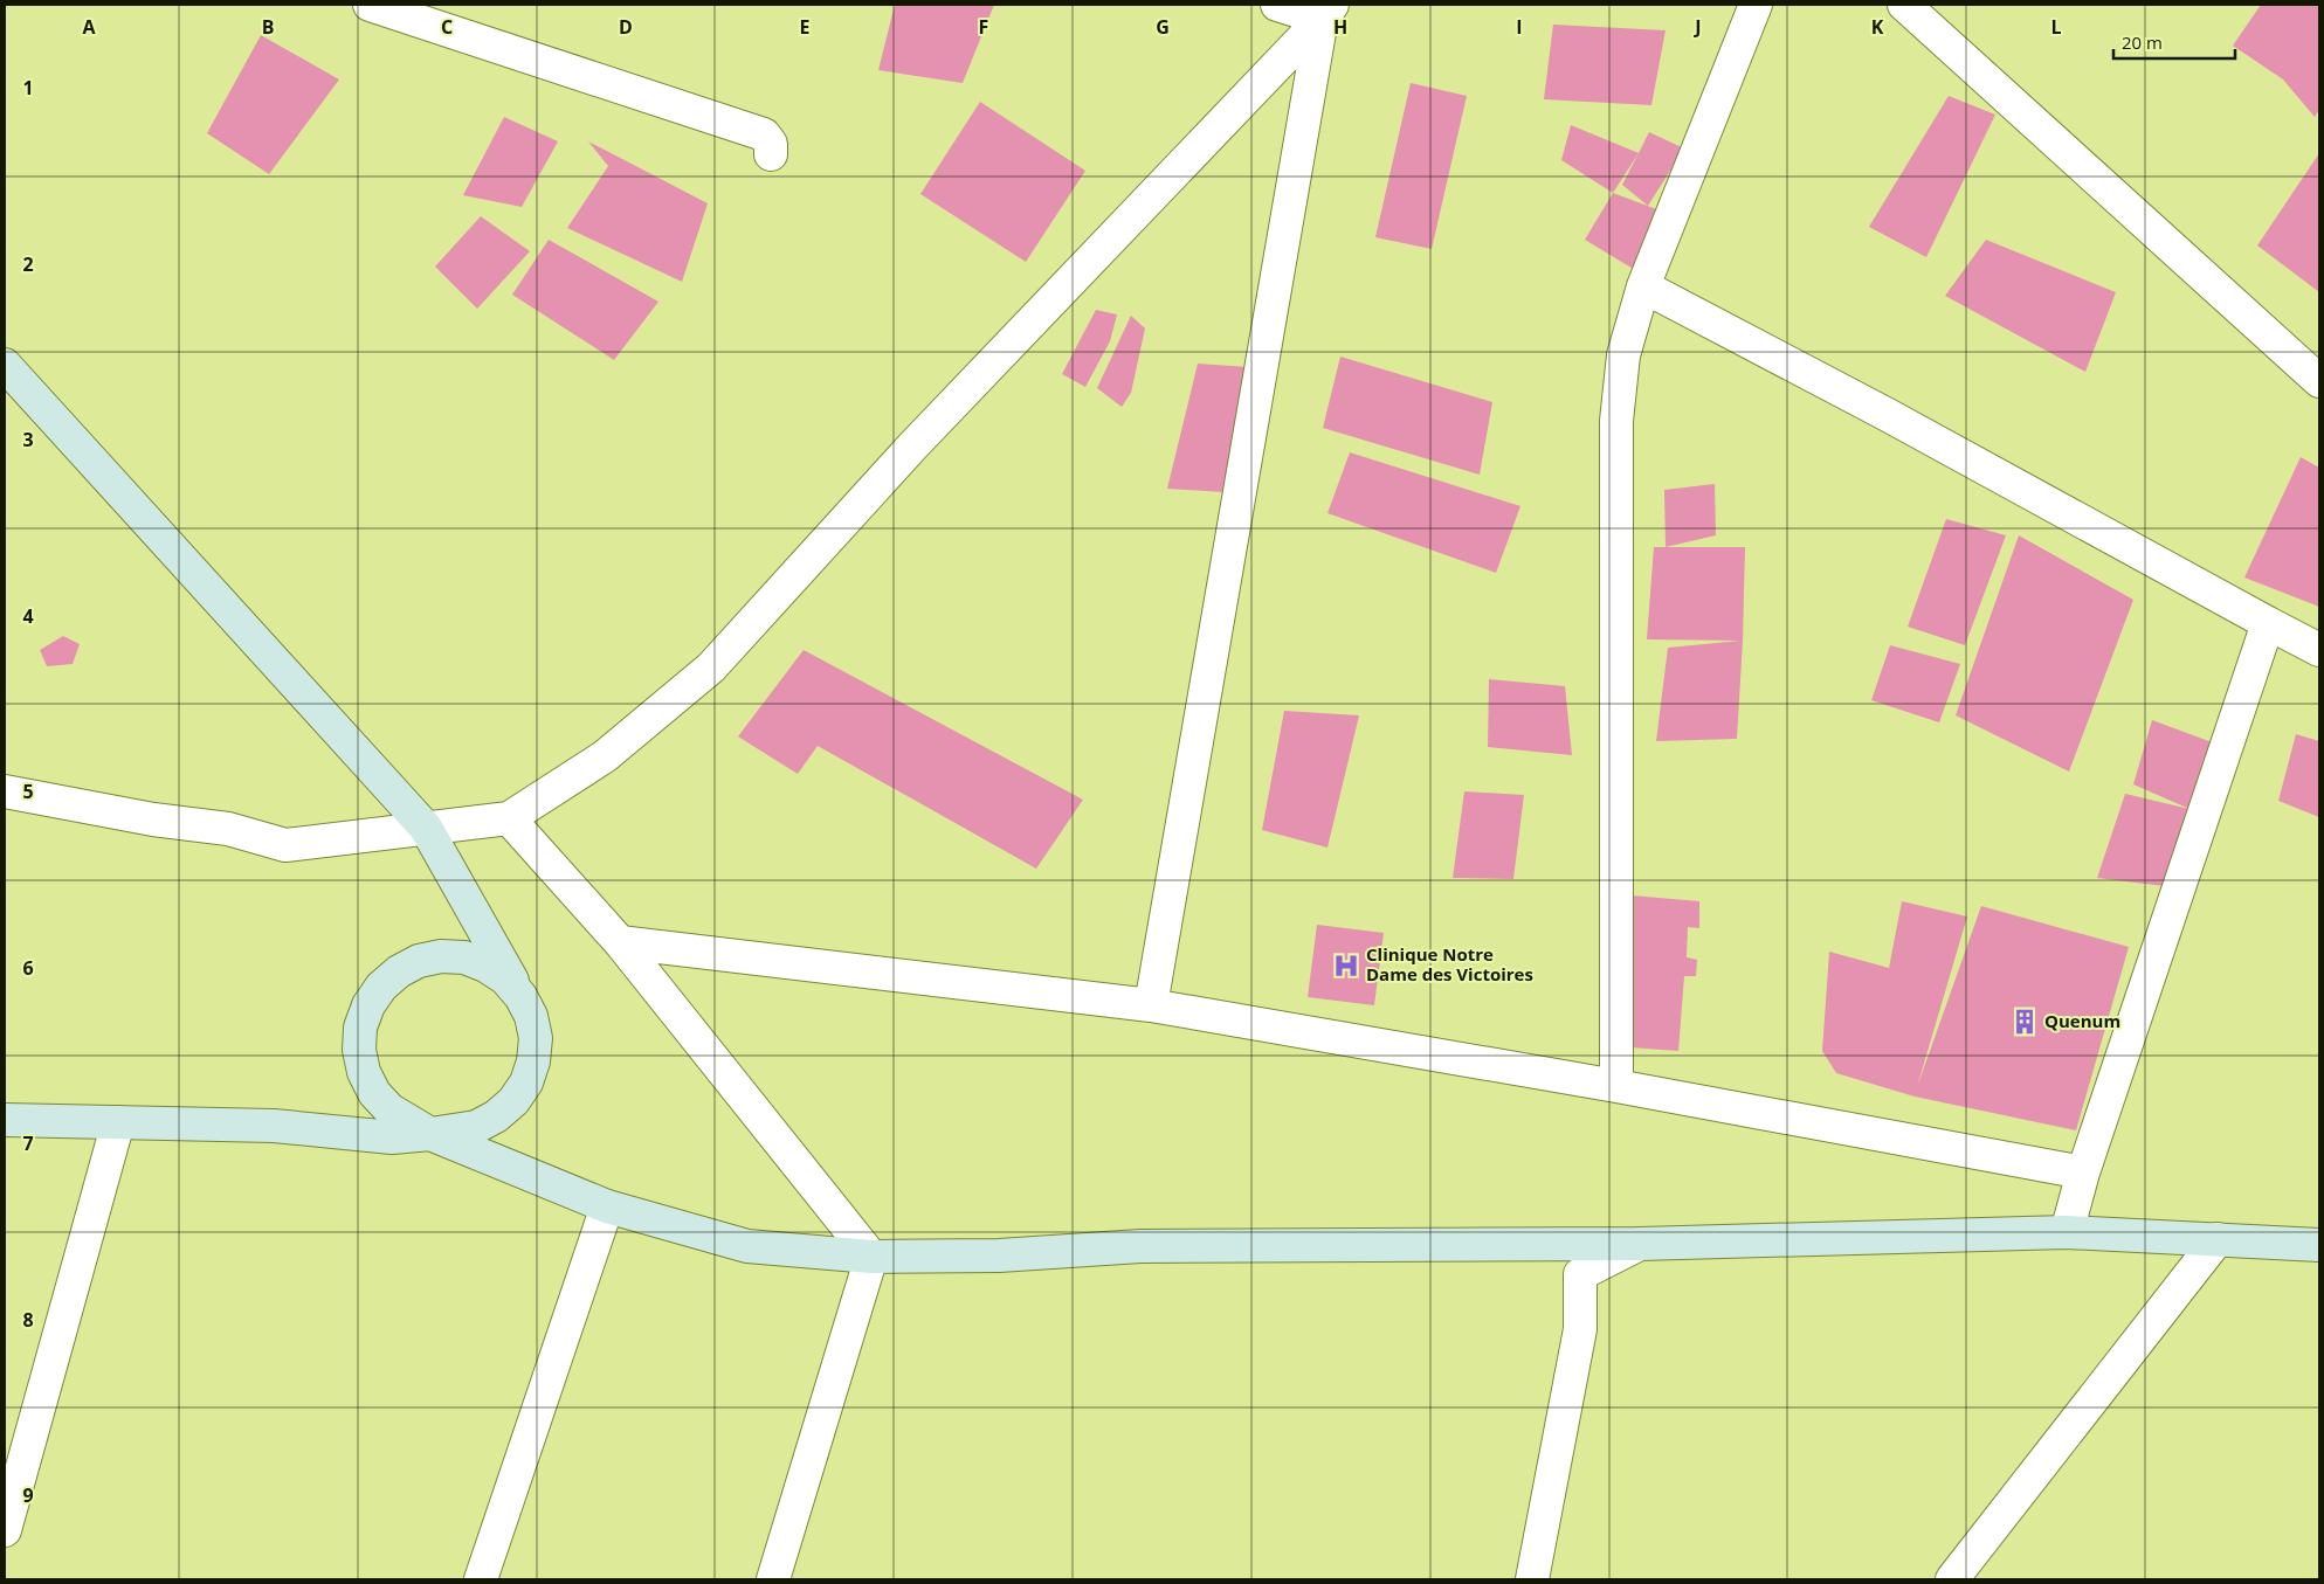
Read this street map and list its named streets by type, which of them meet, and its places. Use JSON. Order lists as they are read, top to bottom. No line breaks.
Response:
{"places":{"hospital":["Clinique Notre Dame des Victoires"],"building":["Quenum"]},"scale_bar":"20 m","grid":{"columns":["A","B","C","D","E","F","G","H","I","J","K","L"],"rows":["1","2","3","4","5","6","7","8","9"]}}
